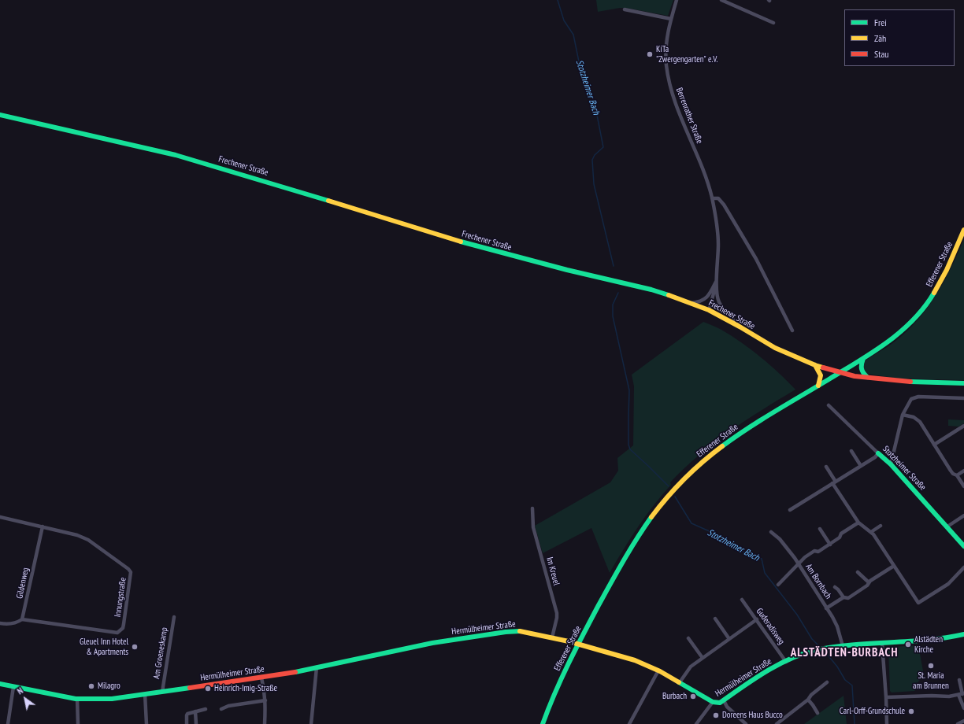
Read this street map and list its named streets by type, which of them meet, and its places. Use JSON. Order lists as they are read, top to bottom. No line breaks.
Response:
{"streets":{"street":["Berrenrather Straße","Frechener Straße","Efferener Straße","Stotzheimer Straße","Im Kreuel","Am Bornbach","Gildenweg","Innungstraße","Guderadisweg","Hermülheimer Straße","Am Groeneskamp"]},"crossings":[["Berrenrather Straße","Frechener Straße"],["Frechener Straße","Efferener Straße"],["Efferener Straße","Hermülheimer Straße"],["Im Kreuel","Hermülheimer Straße"],["Am Bornbach","Hermülheimer Straße"],["Gildenweg","Innungstraße"],["Guderadisweg","Hermülheimer Straße"],["Hermülheimer Straße","Am Groeneskamp"]],"districts":["ALSTÄDTEN-BURBACH"],"water":["Stotzheimer Bach"],"places":["KiTa \"Zwergengarten\" e.V.","Alstädten Kirche","Gleuel Inn Hotel & Apartments","St. Maria am Brunnen","Milagro","Heinrich-Imig-Straße","Burbach","Carl-Orff-Grundschule","Doreens Haus Bucco"],"legend":["Frei","Zäh","Stau"],"north":"top left"}
